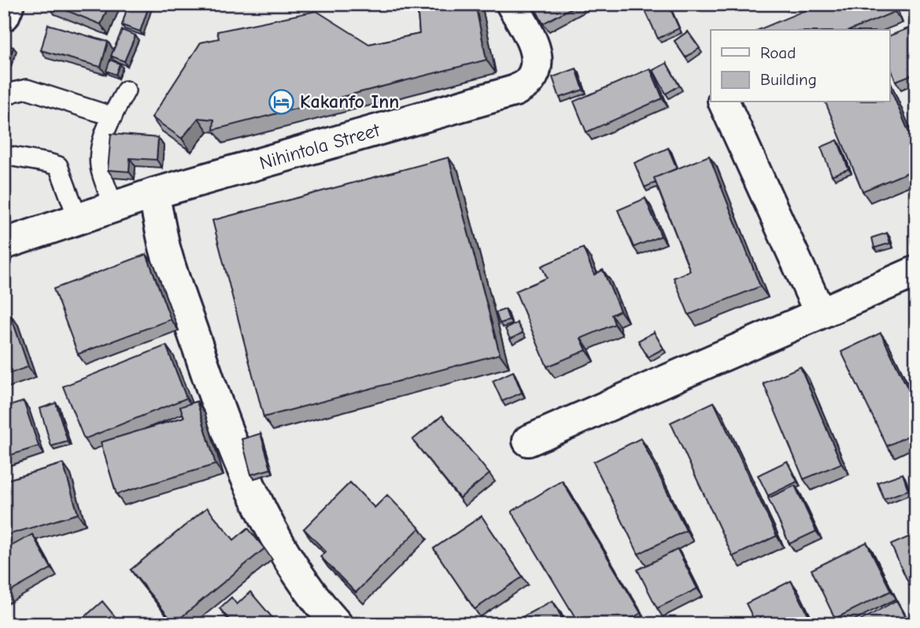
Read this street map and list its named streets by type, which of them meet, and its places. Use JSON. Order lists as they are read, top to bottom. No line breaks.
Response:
{"streets":{"street":["Nihintola Street"]},"places":{"hotel":["Kakanfo Inn"]},"legend":["Road","Building"]}
